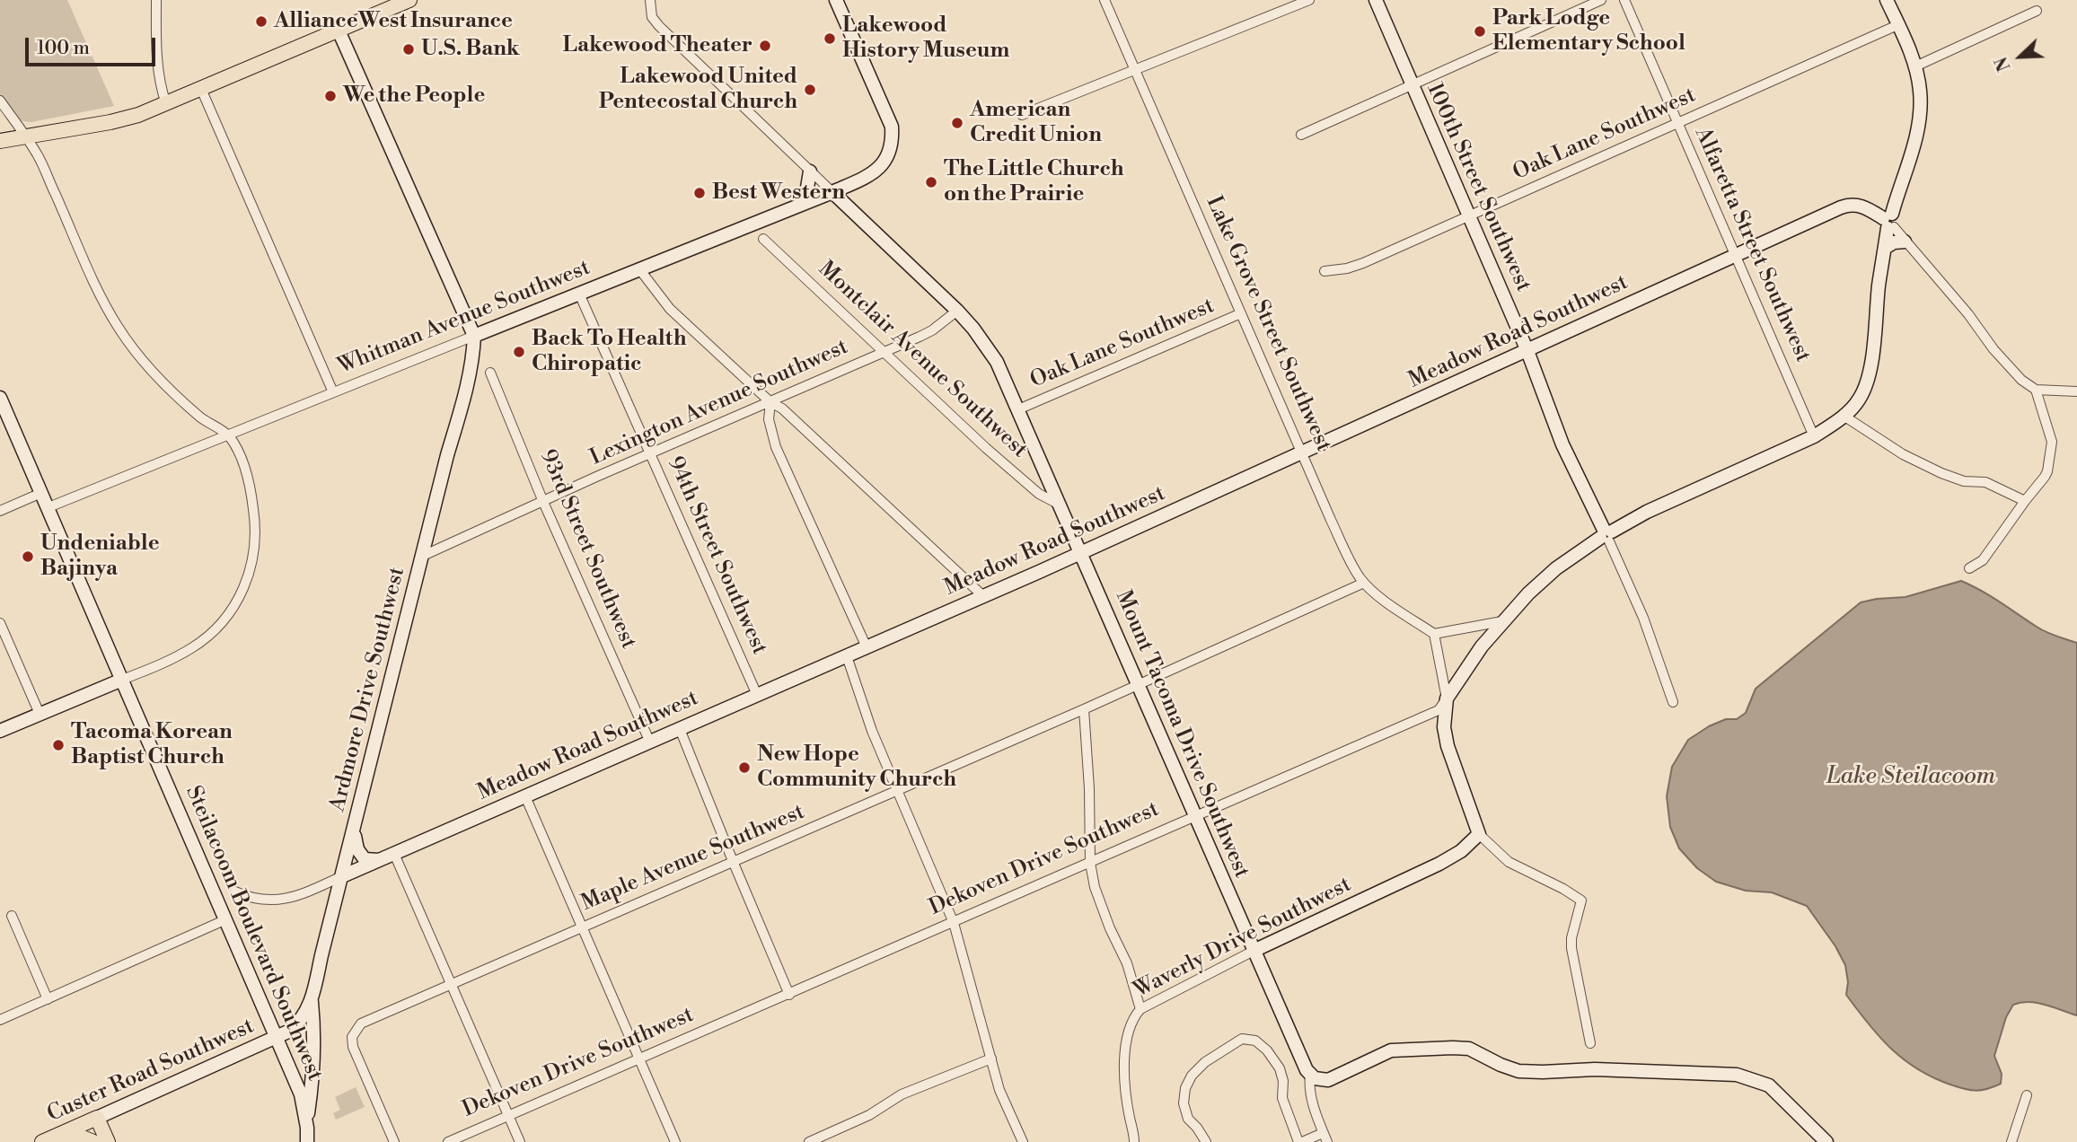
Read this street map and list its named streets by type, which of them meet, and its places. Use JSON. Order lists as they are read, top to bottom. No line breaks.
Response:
{"streets":{"main road":["Custer Road Southwest"],"street":["Oak Lane Southwest","100th Street Southwest","Alfaretta Street Southwest","Whitman Avenue Southwest","Lake Grove Street Southwest","Meadow Road Southwest","Montclair Avenue Southwest","Lexington Avenue Southwest","93rd Street Southwest","94th Street Southwest","Ardmore Drive Southwest","Mount Tacoma Drive Southwest","Maple Avenue Southwest","Dekoven Drive Southwest","Steilacoom Boulevard Southwest","Waverly Drive Southwest"]},"crossings":[["Oak Lane Southwest","100th Street Southwest"],["Oak Lane Southwest","Alfaretta Street Southwest"],["Oak Lane Southwest","Lake Grove Street Southwest"],["Oak Lane Southwest","Mount Tacoma Drive Southwest"],["Oak Lane Southwest","Dekoven Drive Southwest"],["100th Street Southwest","Meadow Road Southwest"],["100th Street Southwest","Dekoven Drive Southwest"],["Alfaretta Street Southwest","Meadow Road Southwest"],["Alfaretta Street Southwest","Dekoven Drive Southwest"],["Whitman Avenue Southwest","94th Street Southwest"],["Whitman Avenue Southwest","Ardmore Drive Southwest"],["Whitman Avenue Southwest","Mount Tacoma Drive Southwest"],["Whitman Avenue Southwest","Steilacoom Boulevard Southwest"],["Lake Grove Street Southwest","Meadow Road Southwest"],["Lake Grove Street Southwest","Maple Avenue Southwest"],["Meadow Road Southwest","93rd Street Southwest"],["Meadow Road Southwest","94th Street Southwest"],["Meadow Road Southwest","Ardmore Drive Southwest"],["Meadow Road Southwest","Mount Tacoma Drive Southwest"],["Meadow Road Southwest","Dekoven Drive Southwest"],["Montclair Avenue Southwest","Lexington Avenue Southwest"],["Montclair Avenue Southwest","Mount Tacoma Drive Southwest"],["Lexington Avenue Southwest","93rd Street Southwest"],["Lexington Avenue Southwest","94th Street Southwest"],["Lexington Avenue Southwest","Ardmore Drive Southwest"],["Lexington Avenue Southwest","Mount Tacoma Drive Southwest"],["Ardmore Drive Southwest","Steilacoom Boulevard Southwest"],["Ardmore Drive Southwest","Custer Road Southwest"],["Mount Tacoma Drive Southwest","Maple Avenue Southwest"],["Mount Tacoma Drive Southwest","Dekoven Drive Southwest"],["Mount Tacoma Drive Southwest","Waverly Drive Southwest"],["Steilacoom Boulevard Southwest","Custer Road Southwest"]],"water":["Lake Steilacoom"],"places":["AllianceWest Insurance","Park Lodge Elementary School","Lakewood History Museum","Lakewood Theater","U.S. Bank","Lakewood United Pentecostal Church","We the People","American Credit Union","The Little Church on the Prairie","Best Western","Back To Health Chiropatic","Undeniable Bajinya","Tacoma Korean Baptist Church","New Hope Community Church"],"scale_bar":"100 m","north":"bottom left"}
